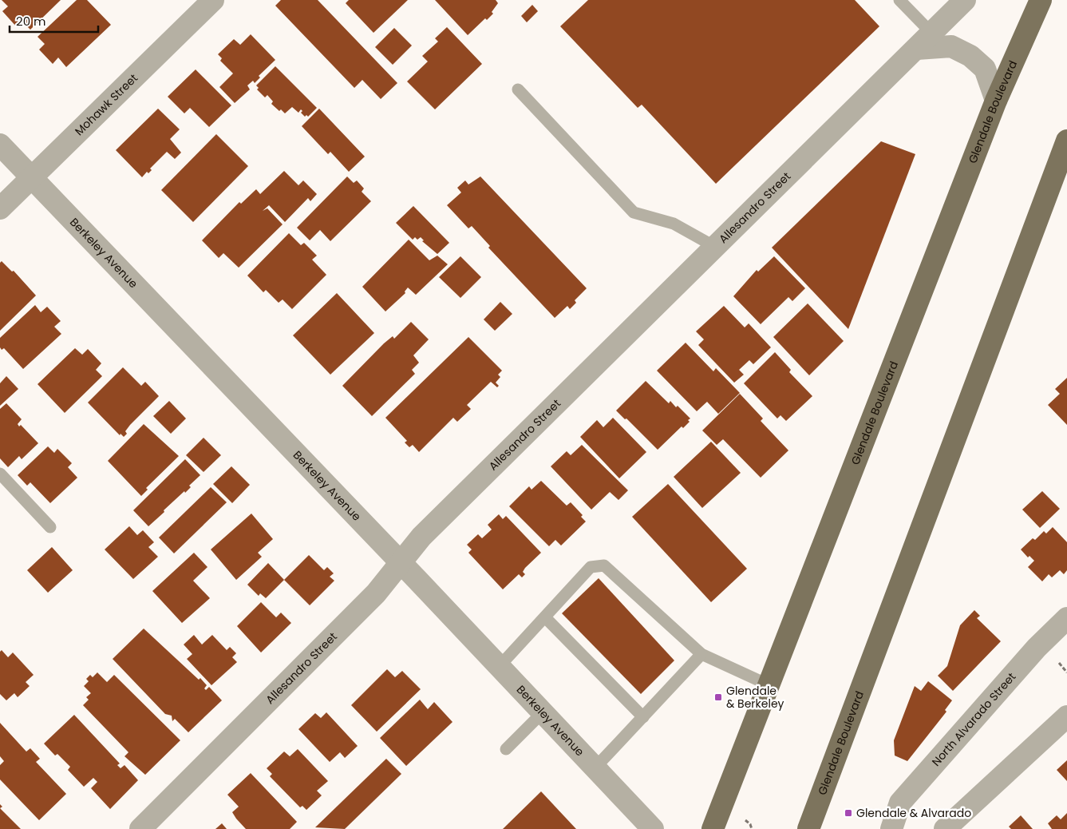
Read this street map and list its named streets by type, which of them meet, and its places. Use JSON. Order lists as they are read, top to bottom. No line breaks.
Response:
{"streets":{"main road":["Glendale Boulevard"],"street":["Mohawk Street","Allesandro Street","Berkeley Avenue","North Alvarado Street"]},"crossings":[["Mohawk Street","Berkeley Avenue"],["Allesandro Street","Berkeley Avenue"]],"places":{"transit":["Glendale & Berkeley","Glendale & Alvarado"]},"scale_bar":"20 m"}
